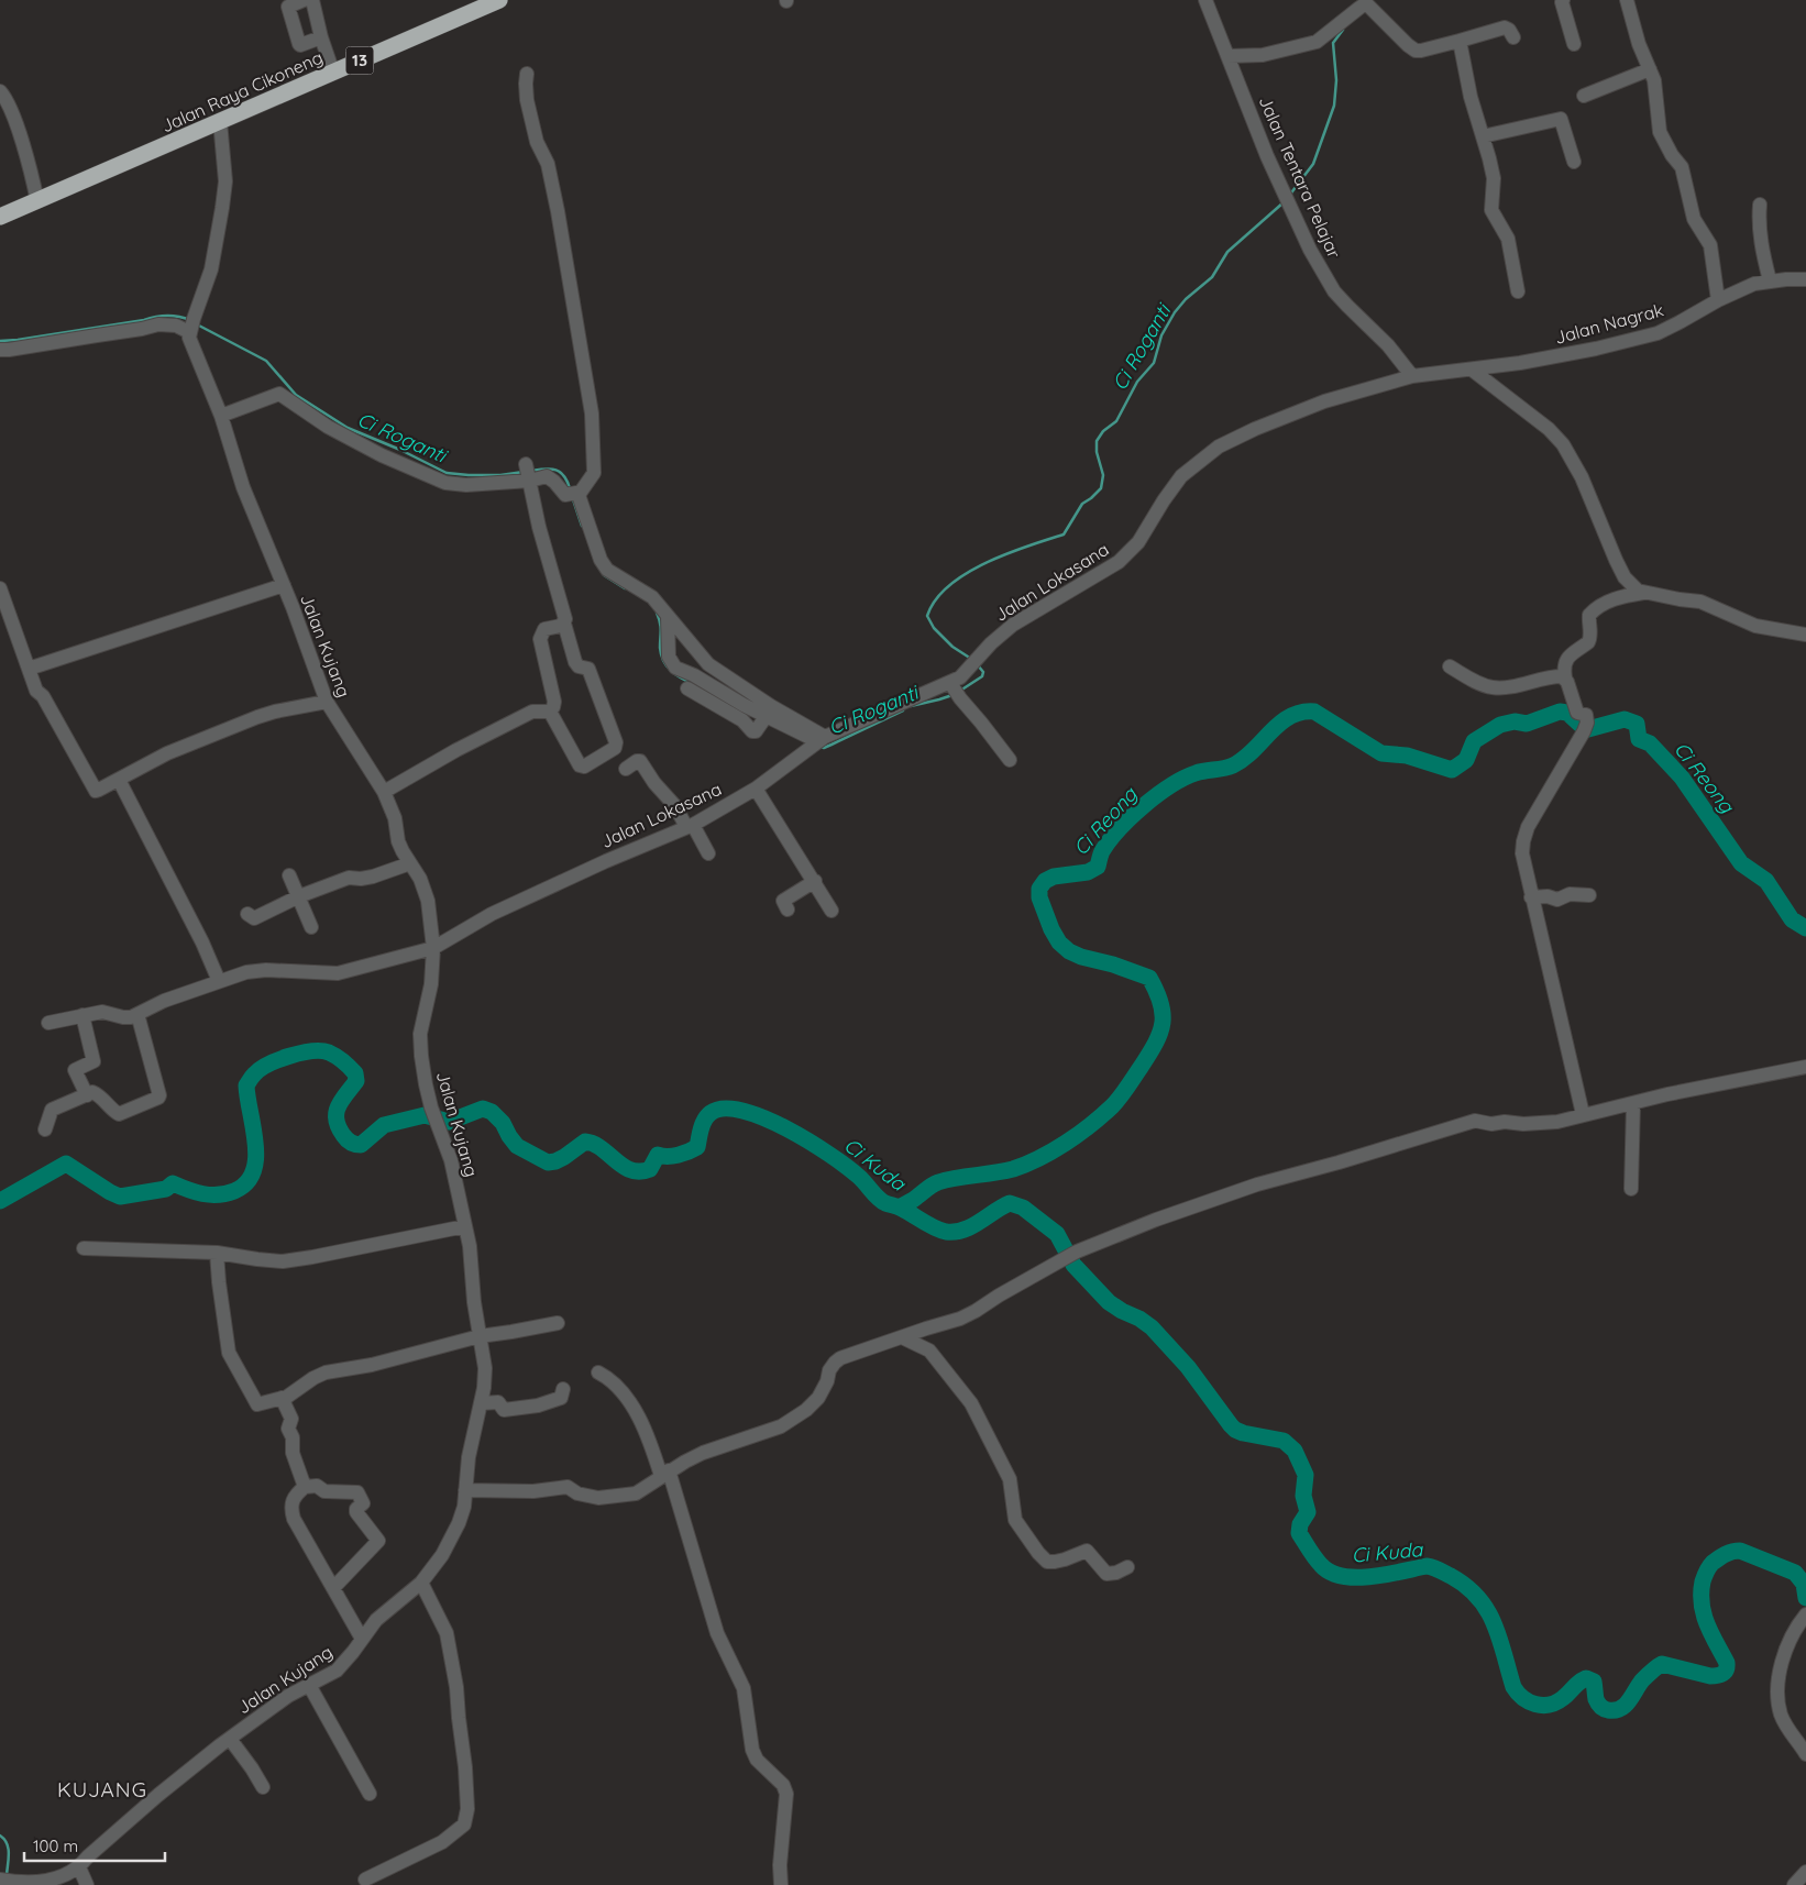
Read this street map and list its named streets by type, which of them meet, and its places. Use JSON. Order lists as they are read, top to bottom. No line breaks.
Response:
{"streets":{"highway":["13","Jalan Raya Cikoneng"],"street":["Jalan Tentara Pelajar","Jalan Nagrak","Jalan Lokasana","Jalan Kujang"]},"crossings":[["Jalan Tentara Pelajar","Jalan Nagrak"],["Jalan Tentara Pelajar","Jalan Lokasana"],["Jalan Nagrak","Jalan Lokasana"],["Jalan Lokasana","Jalan Kujang"]],"districts":["KUJANG"],"water":["Ci Roganti","Ci Reong","Ci Kuda"],"scale_bar":"100 m"}
